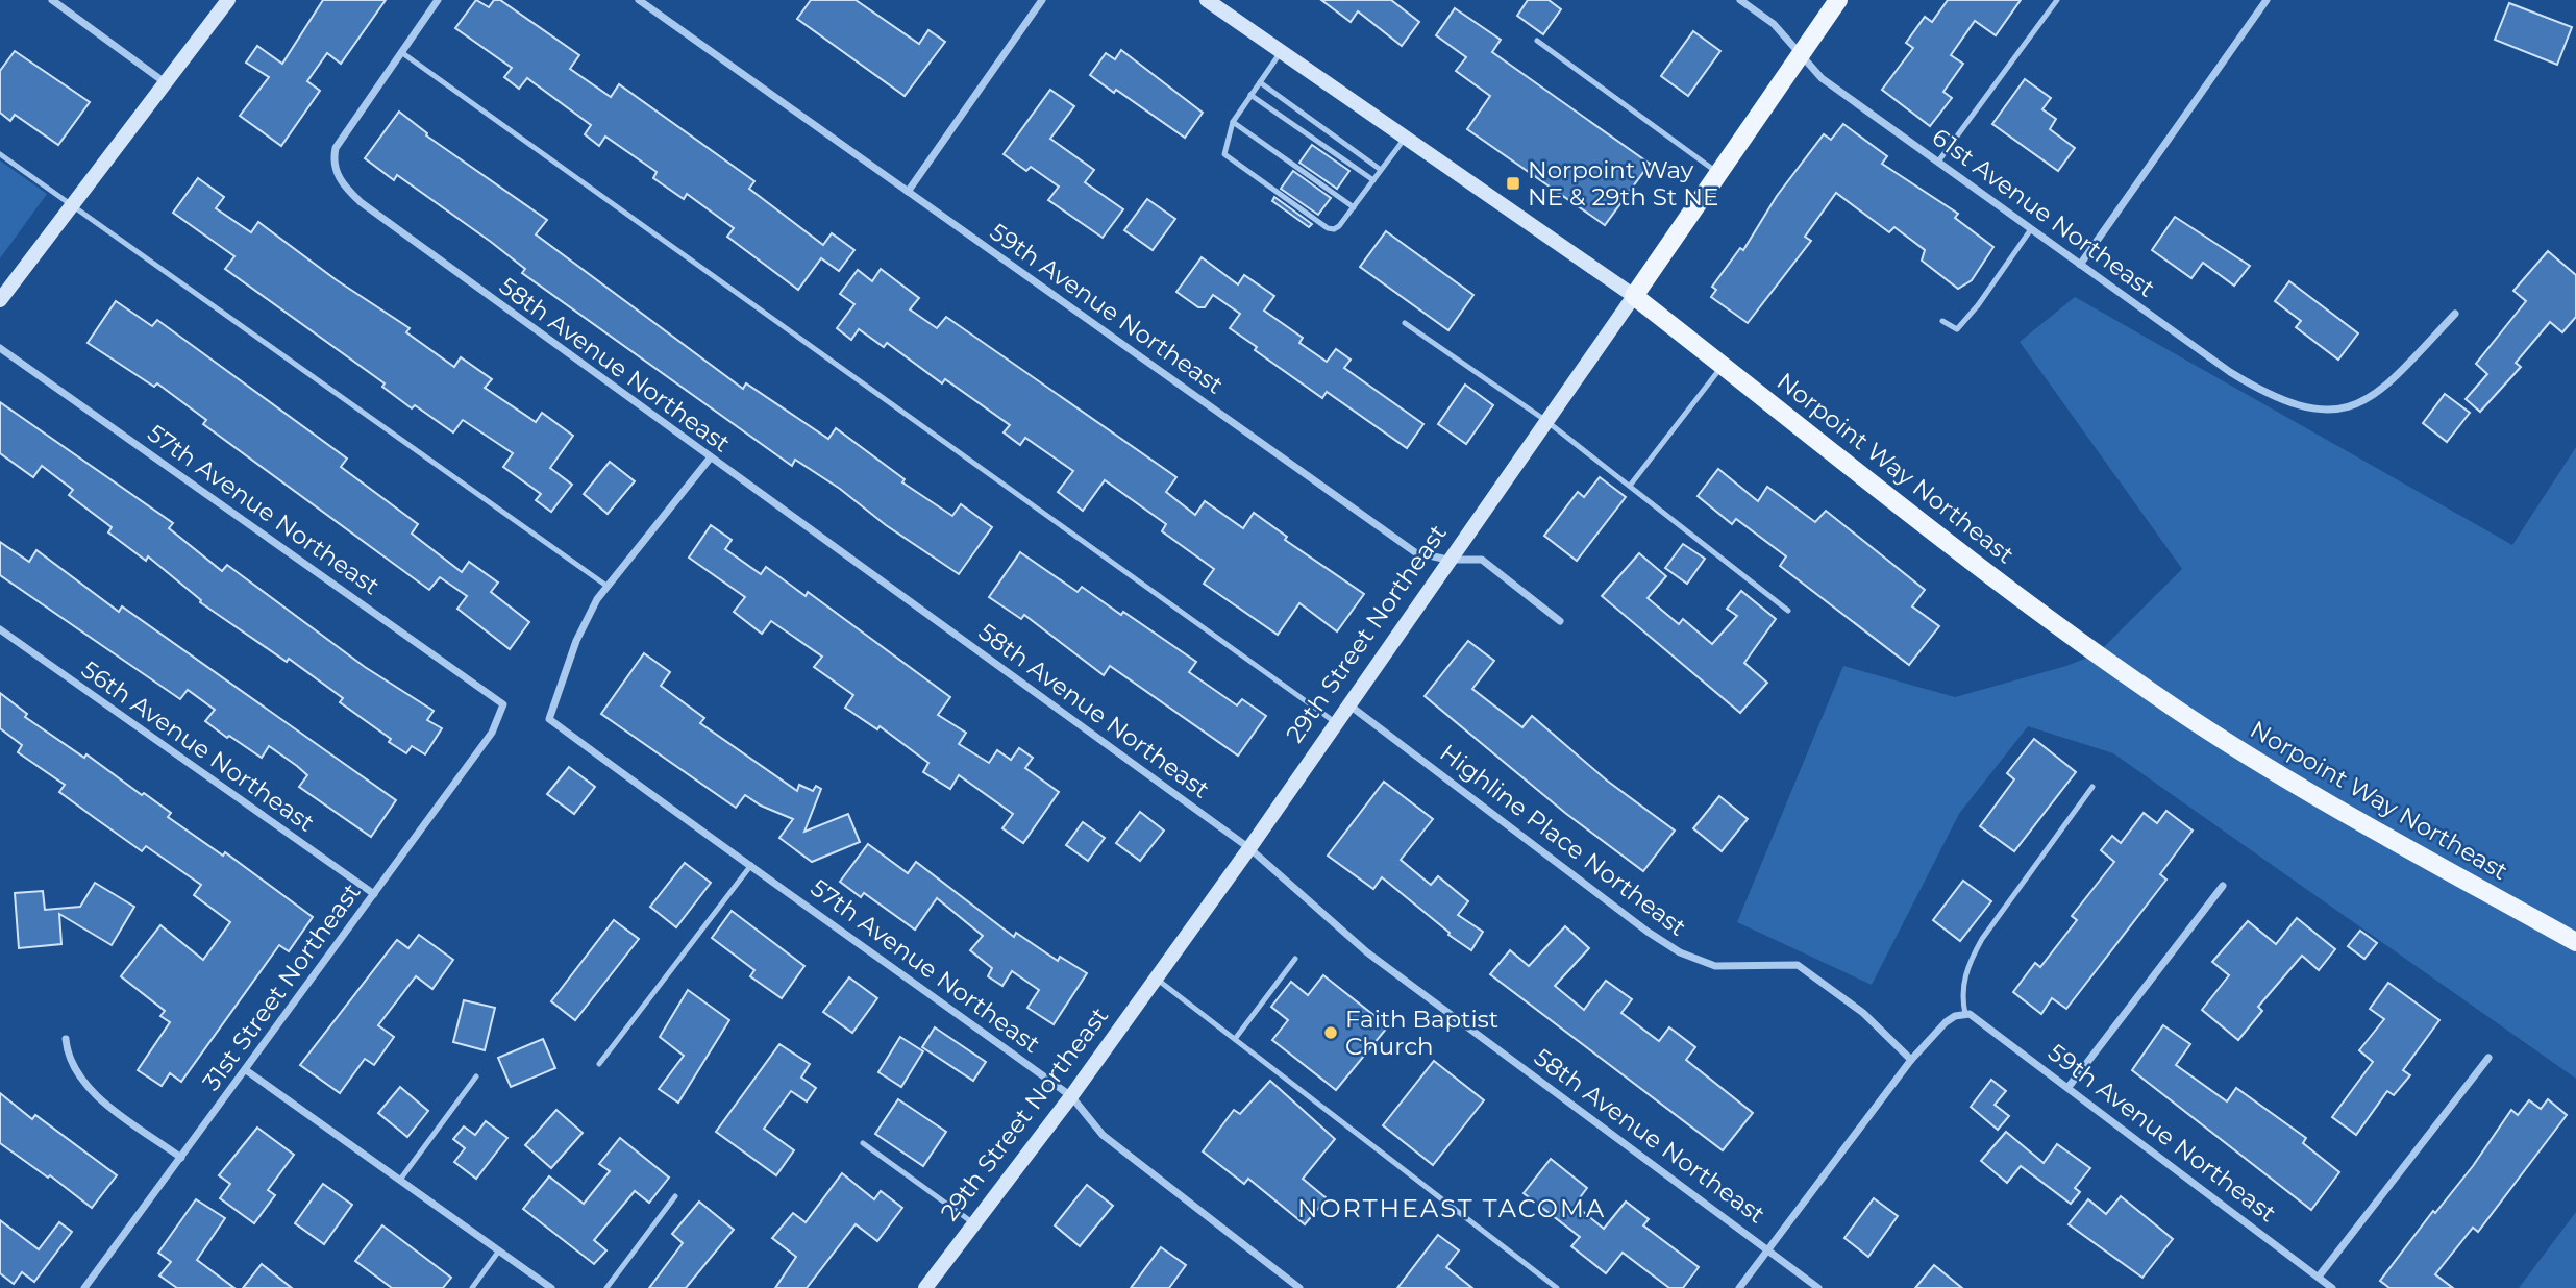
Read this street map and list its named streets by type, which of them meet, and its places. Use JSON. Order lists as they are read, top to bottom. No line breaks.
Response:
{"streets":{"main road":["Norpoint Way Northeast","29th Street Northeast"],"street":["61st Avenue Northeast","59th Avenue Northeast","58th Avenue Northeast","57th Avenue Northeast","56th Avenue Northeast","Highline Place Northeast","31st Street Northeast"]},"crossings":[["61st Avenue Northeast","29th Street Northeast"],["59th Avenue Northeast","29th Street Northeast"],["58th Avenue Northeast","29th Street Northeast"],["Norpoint Way Northeast","29th Street Northeast"],["57th Avenue Northeast","29th Street Northeast"],["57th Avenue Northeast","31st Street Northeast"],["29th Street Northeast","Highline Place Northeast"],["56th Avenue Northeast","31st Street Northeast"]],"districts":["NORTHEAST TACOMA"],"places":{"transit":["Norpoint Way NE & 29th St NE"],"other":["Faith Baptist Church"]}}
